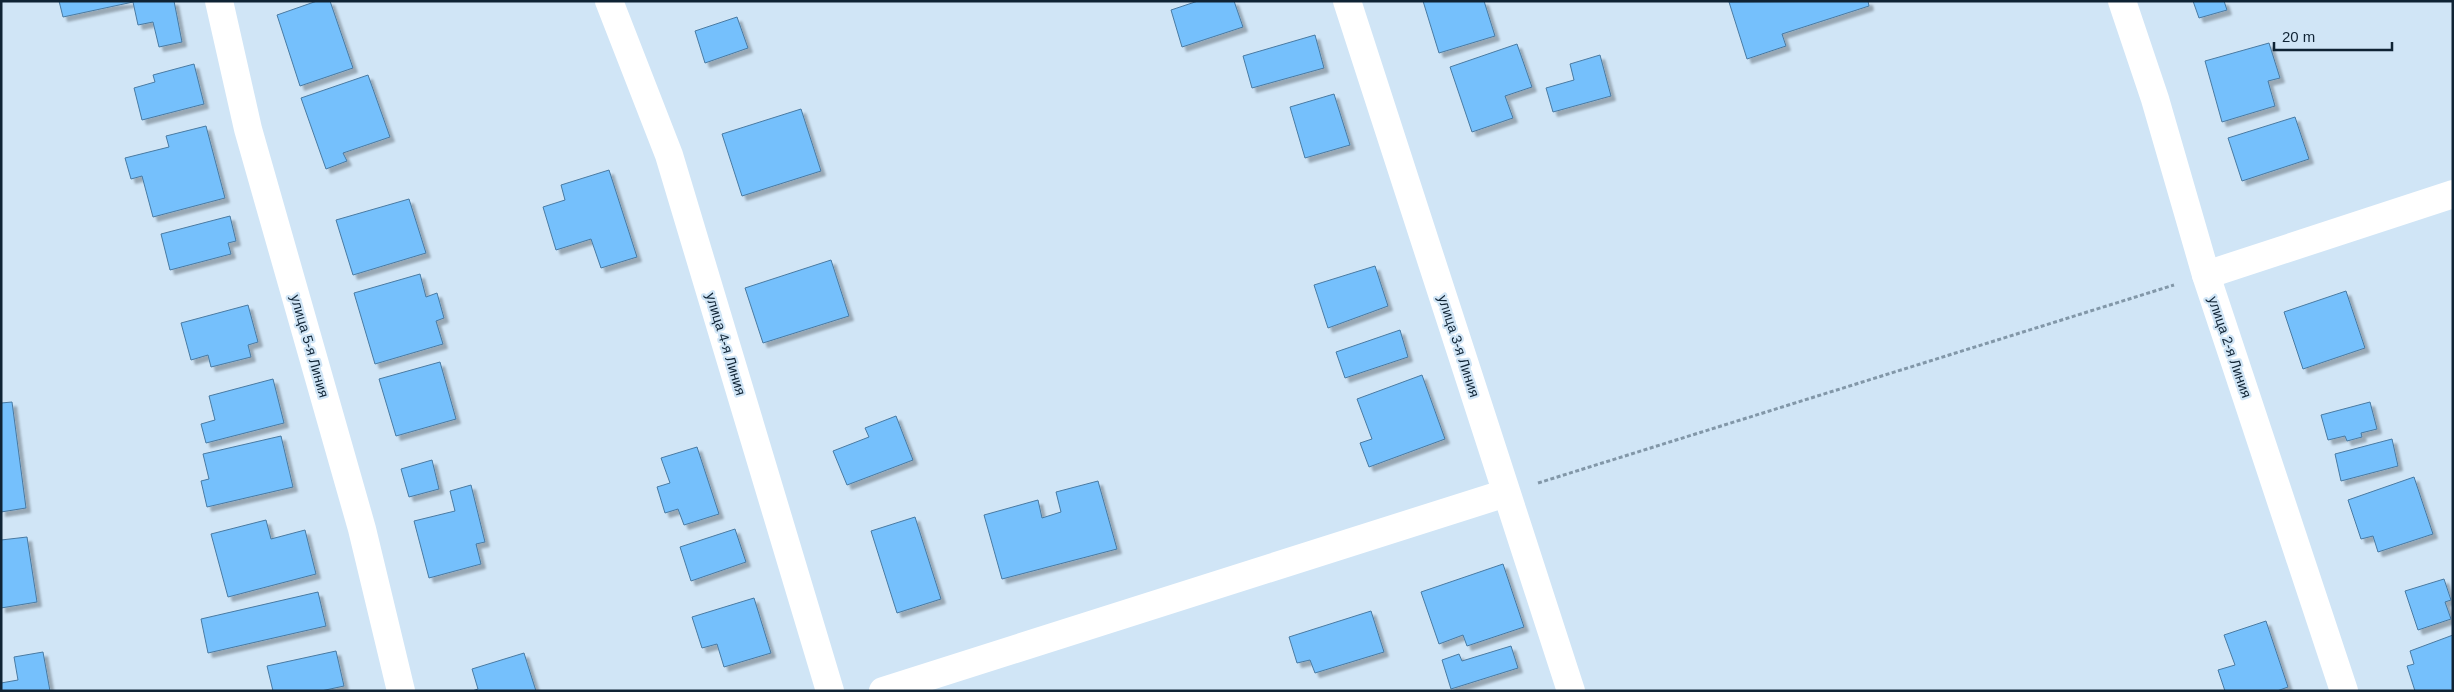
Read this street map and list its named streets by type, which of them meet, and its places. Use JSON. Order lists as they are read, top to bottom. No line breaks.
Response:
{"streets":{"street":["улица 4-я Линия","улица 5-я Линия","улица 3-я Линия","улица 2-я Линия"]},"scale_bar":"20 m"}
